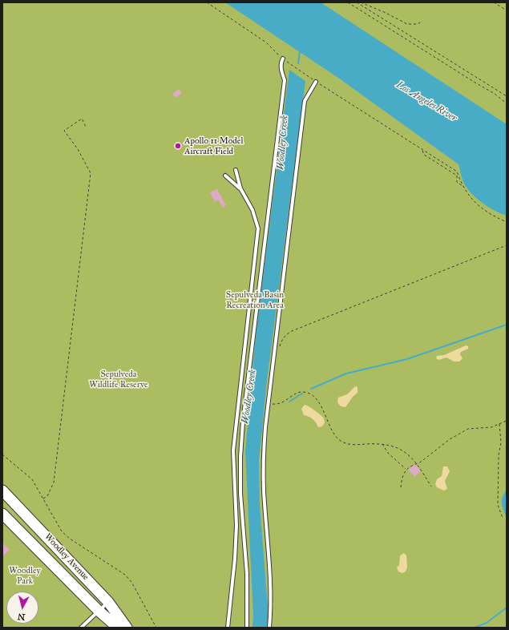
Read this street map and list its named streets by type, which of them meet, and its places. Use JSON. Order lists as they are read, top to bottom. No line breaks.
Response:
{"streets":{"main road":["Woodley Avenue"]},"water":["Los Angeles River","Woodley Creek"],"parks":["Sepulveda Basin Recreation Area","Sepulveda Wildlife Reserve","Woodley Park"],"places":["Apollo 11 Model Aircraft Field"],"north":"bottom"}
